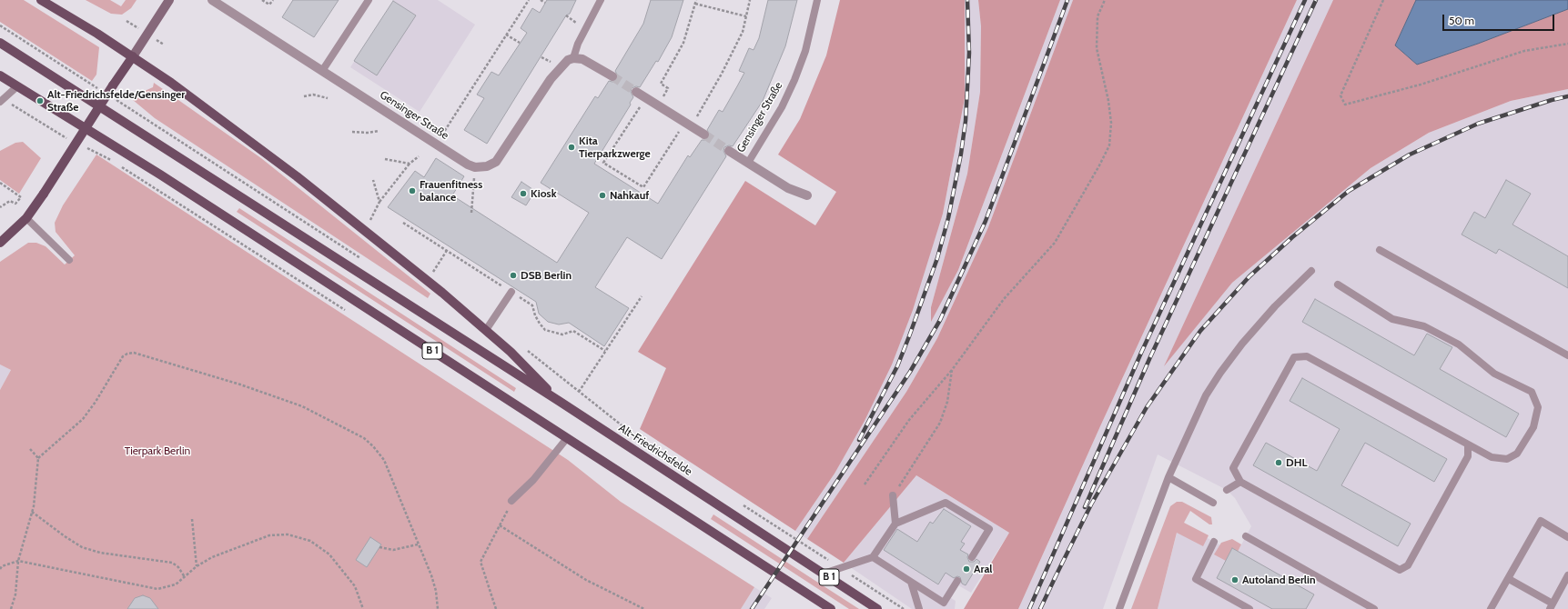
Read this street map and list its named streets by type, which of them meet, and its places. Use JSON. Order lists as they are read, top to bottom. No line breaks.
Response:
{"streets":{"main road":["B 1","Alt-Friedrichsfelde"],"street":["Gensinger Straße"]},"parks":["Tierpark Berlin"],"places":["Alt-Friedrichsfelde/Gensinger Straße","Kita Tierparkzwerge","Frauenfitness balance","Kiosk","Nahkauf","DSB Berlin","DHL","Aral","Autoland Berlin"],"scale_bar":"50 m"}
